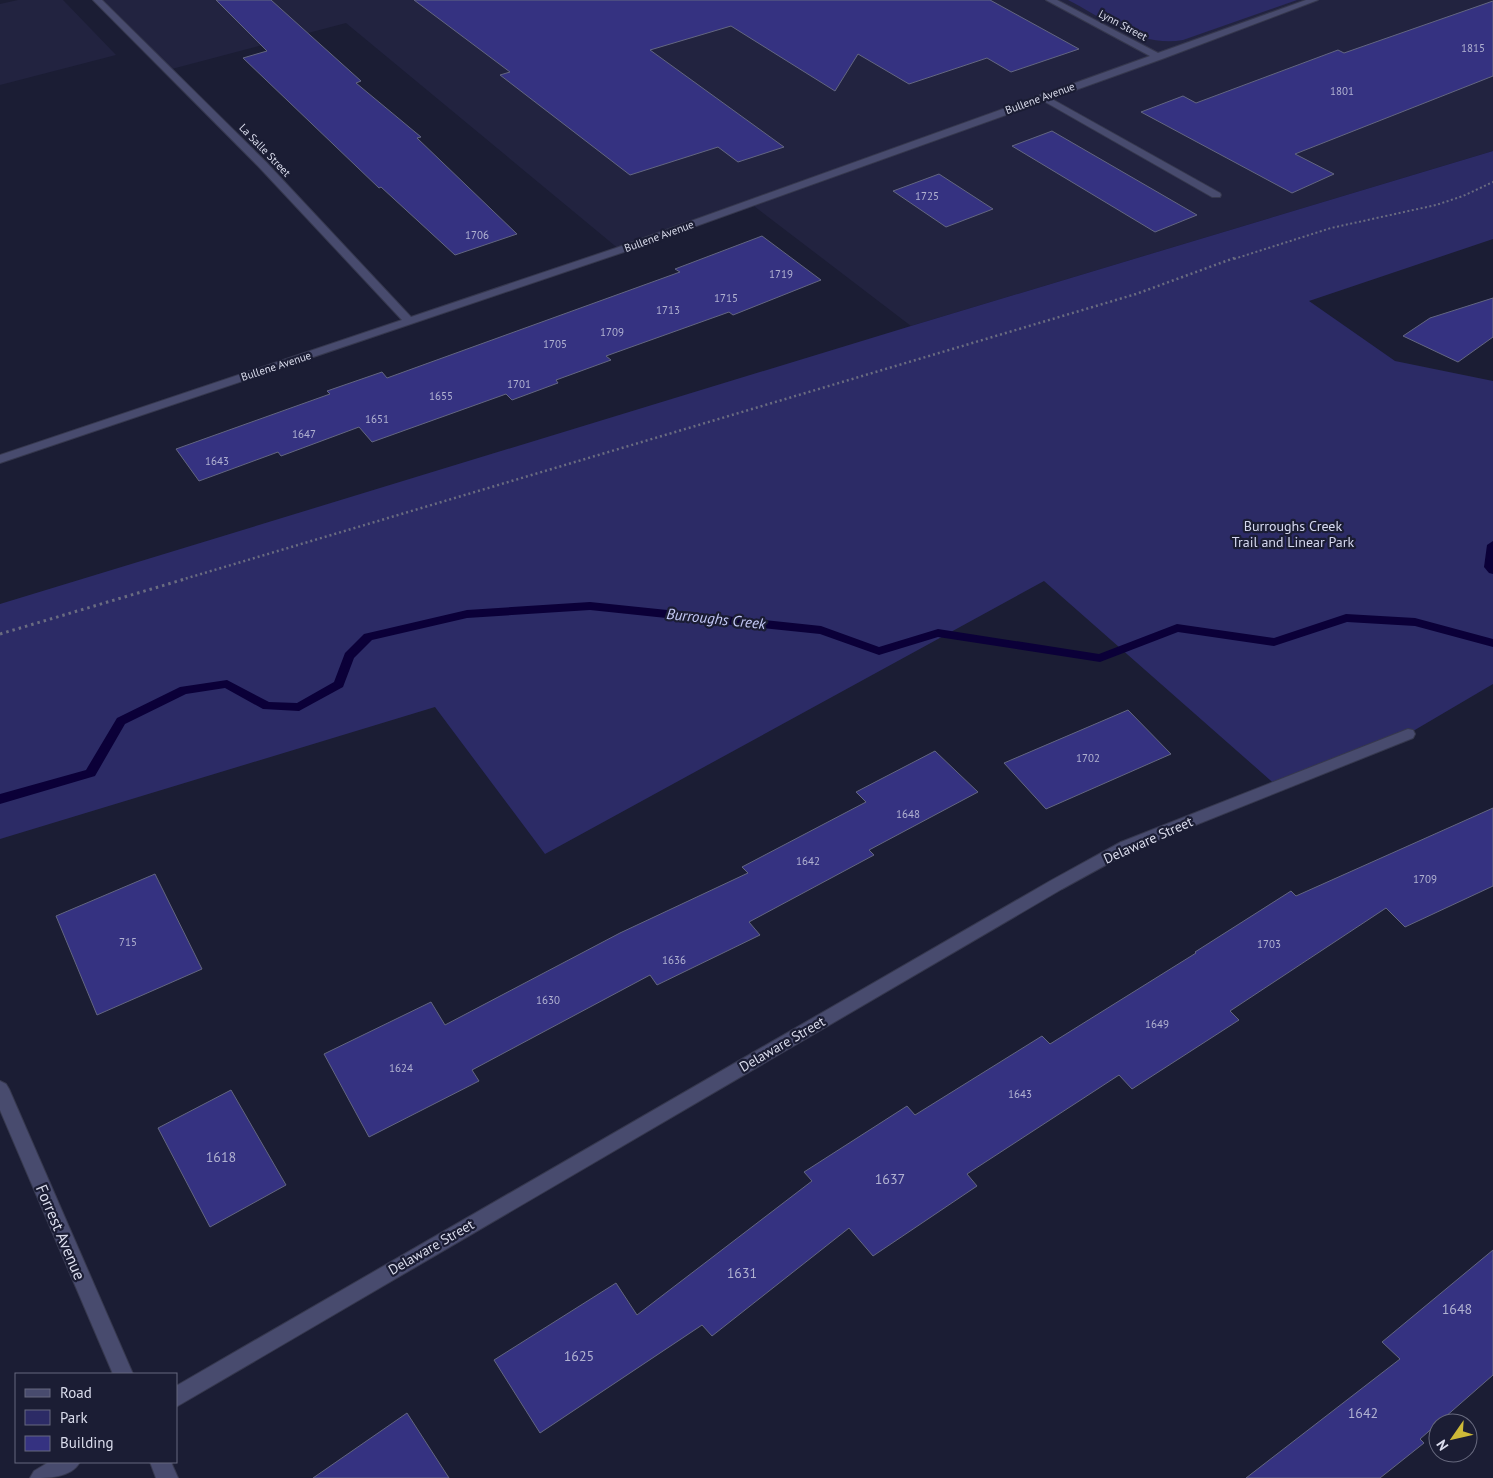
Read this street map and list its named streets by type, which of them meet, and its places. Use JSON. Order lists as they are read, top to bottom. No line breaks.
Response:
{"streets":{"street":["Lynn Street","Bullene Avenue","La Salle Street","Delaware Street","Forrest Avenue"]},"crossings":[["Lynn Street","Bullene Avenue"],["Bullene Avenue","La Salle Street"]],"water":["Burroughs Creek"],"parks":["Burroughs Creek Trail and Linear Park"],"house_numbers":["1815","1801","1725","1706","1719","1715","1713","1709","1705","1701","1655","1651","1647","1643","1702","1648","1642","1709","715","1703","1636","1630","1649","1624","1643","1618","1637","1631","1648","1625","1642"],"legend":["Road","Park","Building"],"north":"bottom left"}
